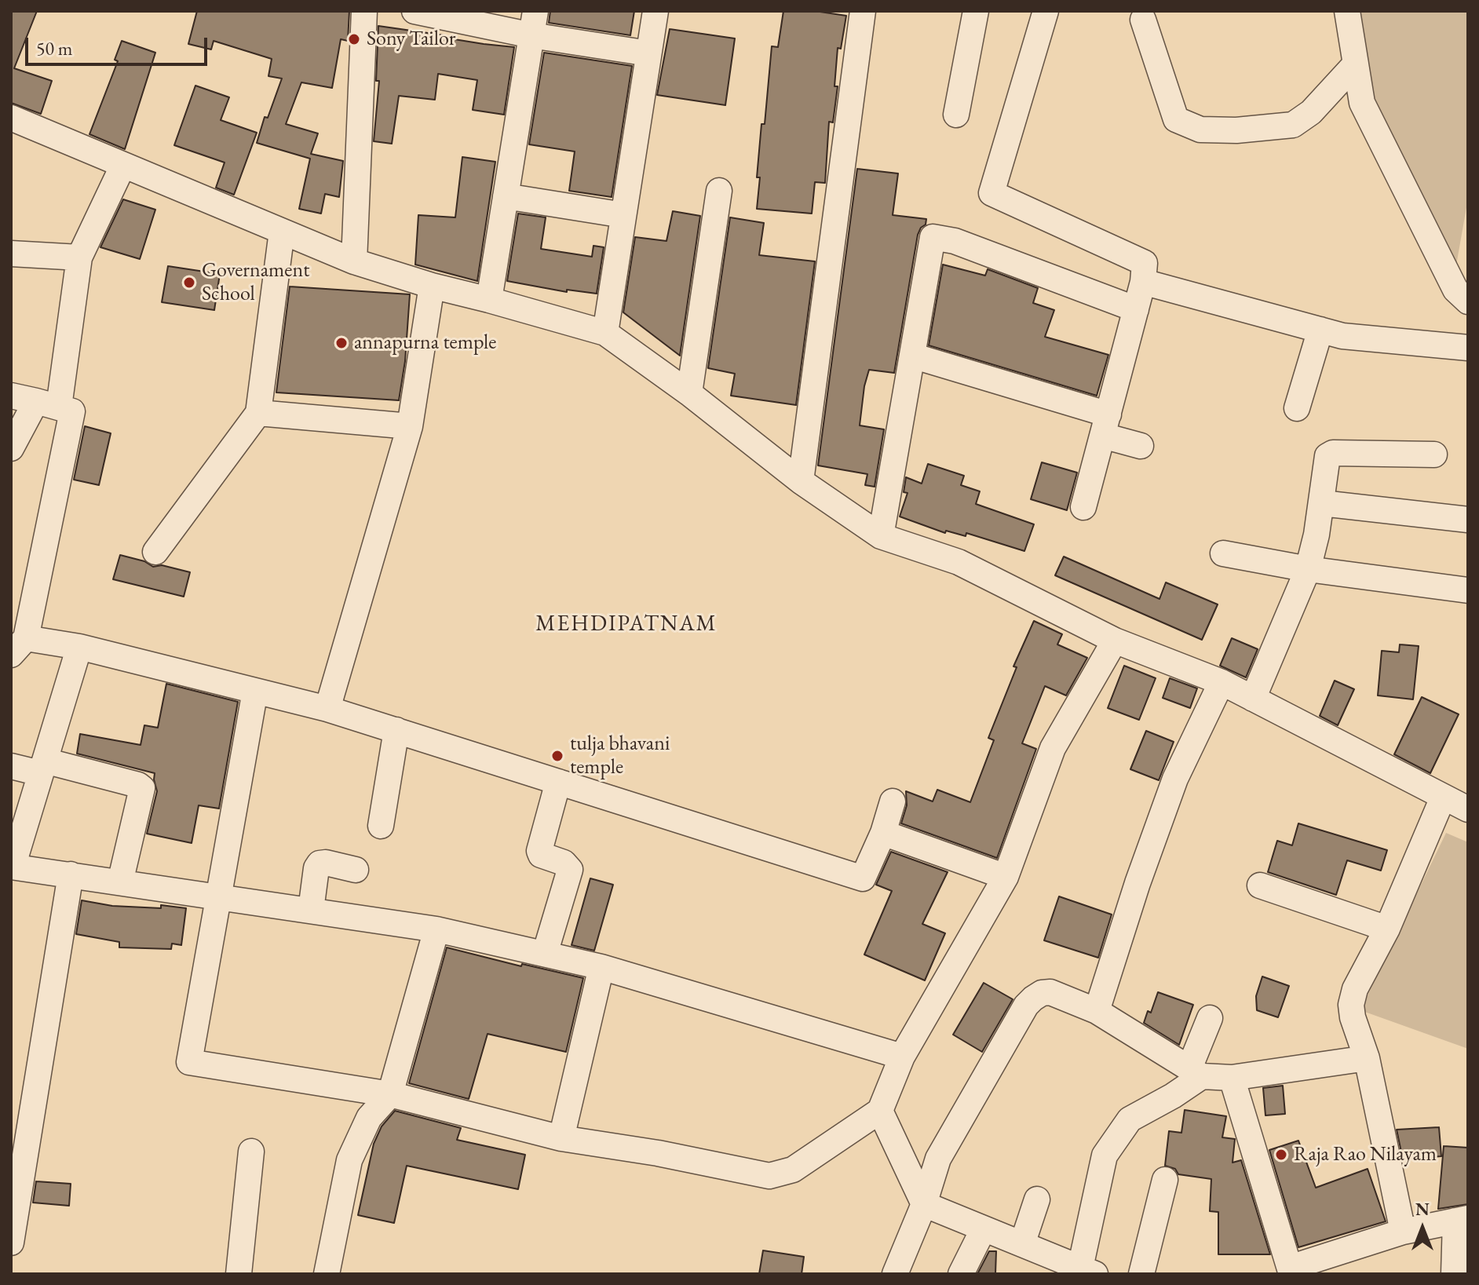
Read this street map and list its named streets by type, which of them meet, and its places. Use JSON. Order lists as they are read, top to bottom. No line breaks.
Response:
{"districts":["MEHDIPATNAM"],"places":["Sony Tailor","Governament School","annapurna temple","tulja bhavani temple","Raja Rao Nilayam"],"scale_bar":"50 m","north":"top"}
